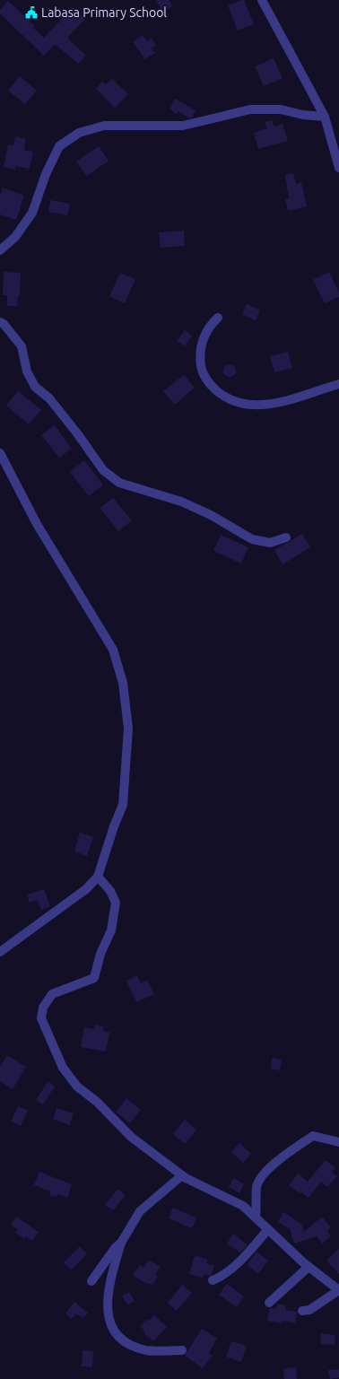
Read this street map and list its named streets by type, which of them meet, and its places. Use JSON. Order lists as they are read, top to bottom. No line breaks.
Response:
{"places":{"public building":["Labasa Primary School"]}}
